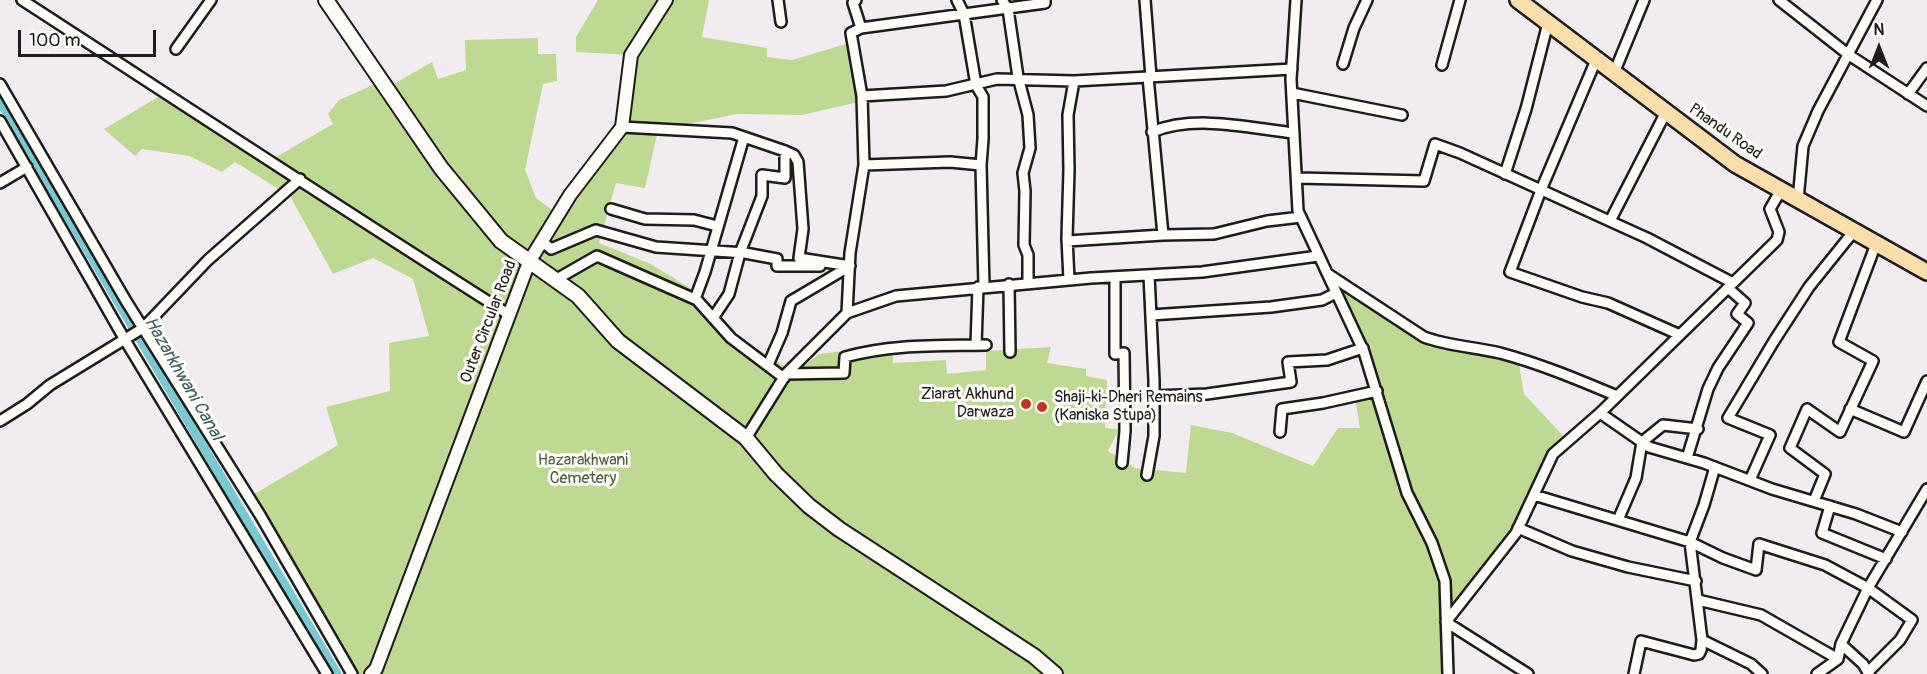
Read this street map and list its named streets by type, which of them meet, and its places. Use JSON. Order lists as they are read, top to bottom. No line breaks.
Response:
{"streets":{"main road":["Phandu Road"],"street":["Outer Circular Road"]},"water":["Hazarkhwani Canal"],"parks":["Hazarakhwani Cemetery"],"places":["Ziarat Akhund Darwaza","Shaji-ki-Dheri Remains (Kaniska Stupa)"],"scale_bar":"100 m","north":"top"}
